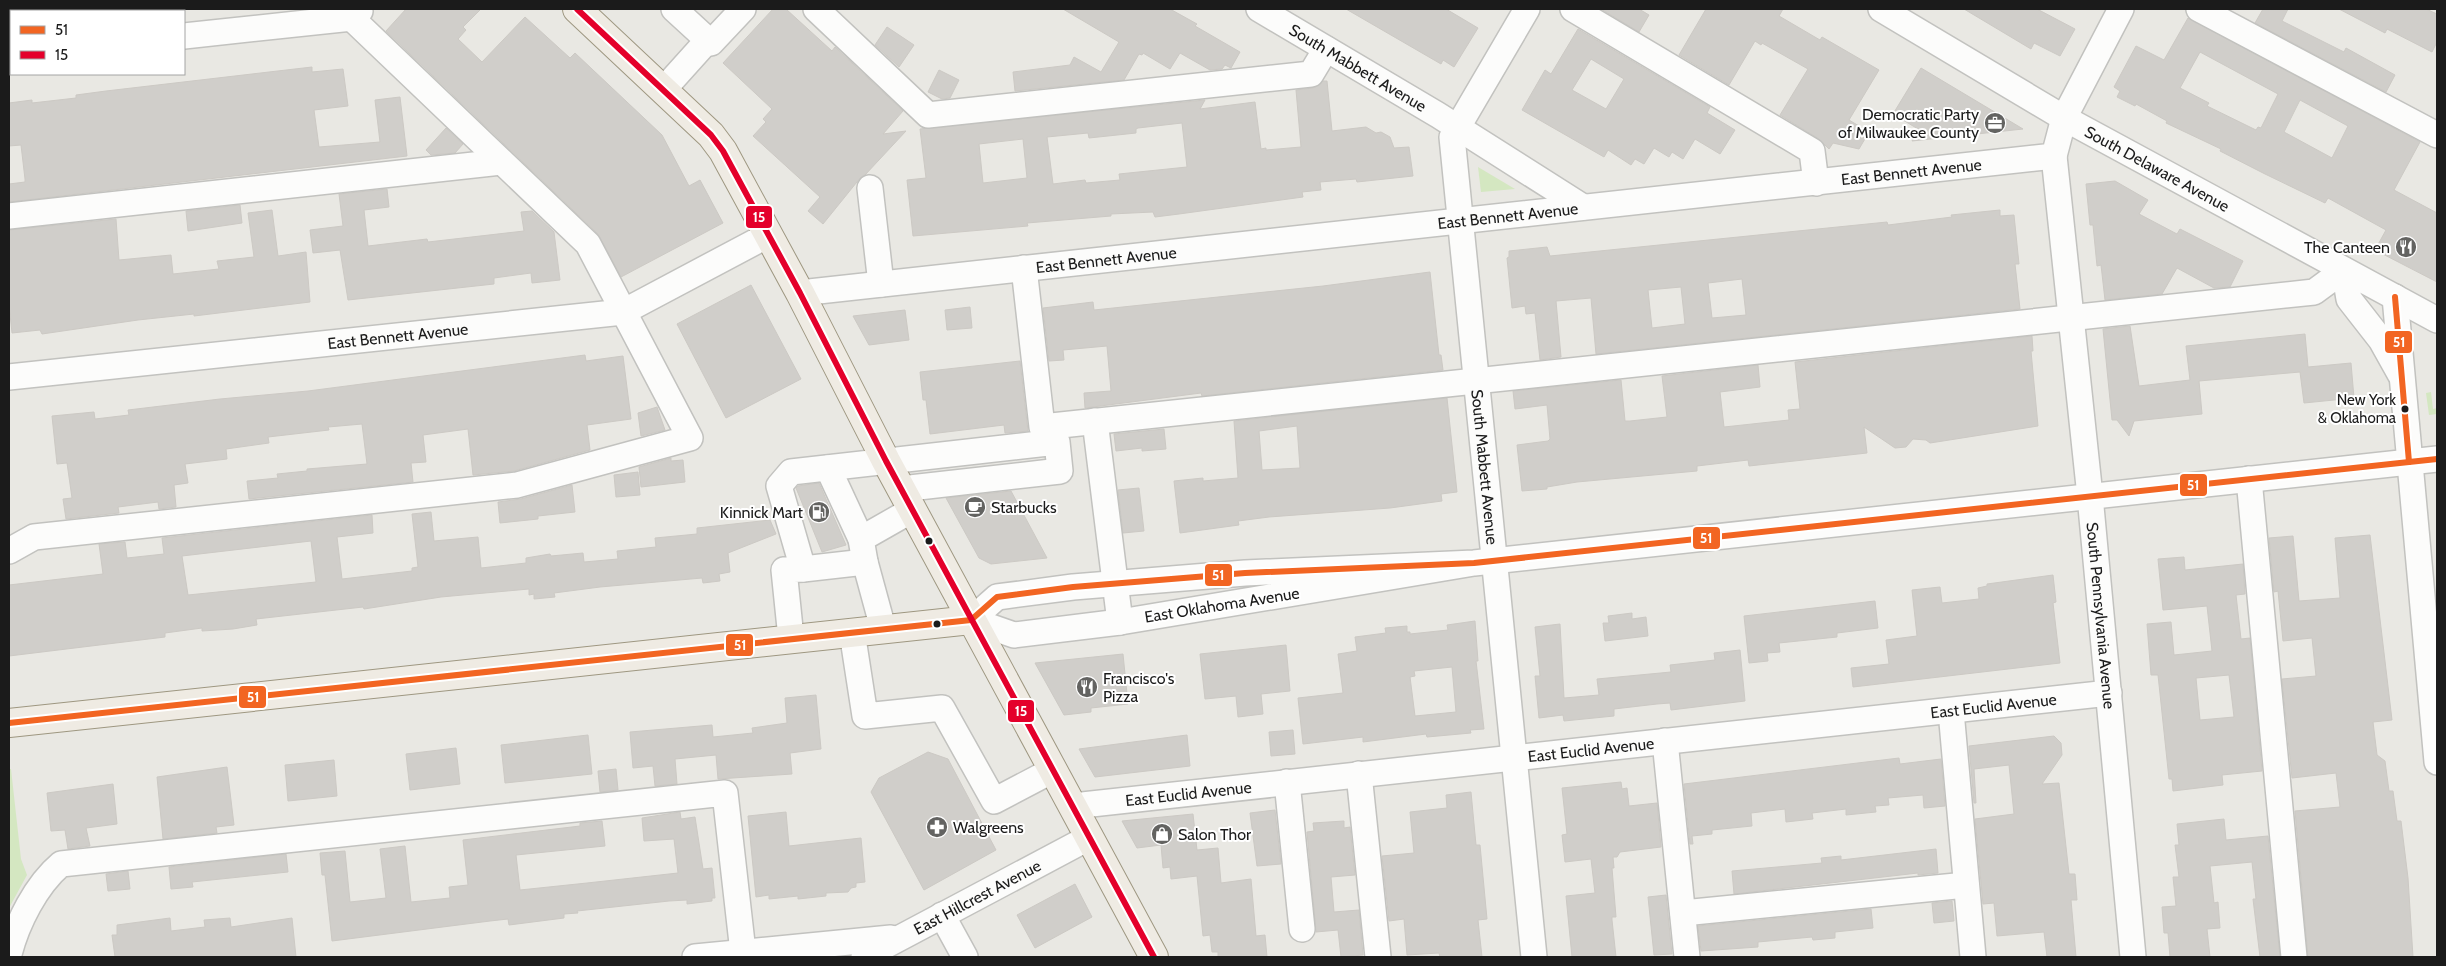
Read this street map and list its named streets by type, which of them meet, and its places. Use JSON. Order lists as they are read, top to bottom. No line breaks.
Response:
{"streets":{"main road":["East Oklahoma Avenue"],"street":["South Mabbett Avenue","South Delaware Avenue","East Bennett Avenue","South Pennsylvania Avenue","East Euclid Avenue","East Hillcrest Avenue"]},"crossings":[["South Mabbett Avenue","East Bennett Avenue"],["South Mabbett Avenue","East Oklahoma Avenue"],["South Mabbett Avenue","East Euclid Avenue"],["East Bennett Avenue","South Pennsylvania Avenue"],["East Oklahoma Avenue","South Pennsylvania Avenue"],["South Pennsylvania Avenue","East Euclid Avenue"]],"places":{"office":["Democratic Party of Milwaukee County"],"restaurant":["The Canteen","Francisco's Pizza"],"other":["New York & Oklahoma"],"cafe":["Starbucks"],"fuel station":["Kinnick Mart"],"pharmacy":["Walgreens"],"shop":["Salon Thor"]},"lines":["transit line 15","transit line 51"],"legend":["51","15"]}
